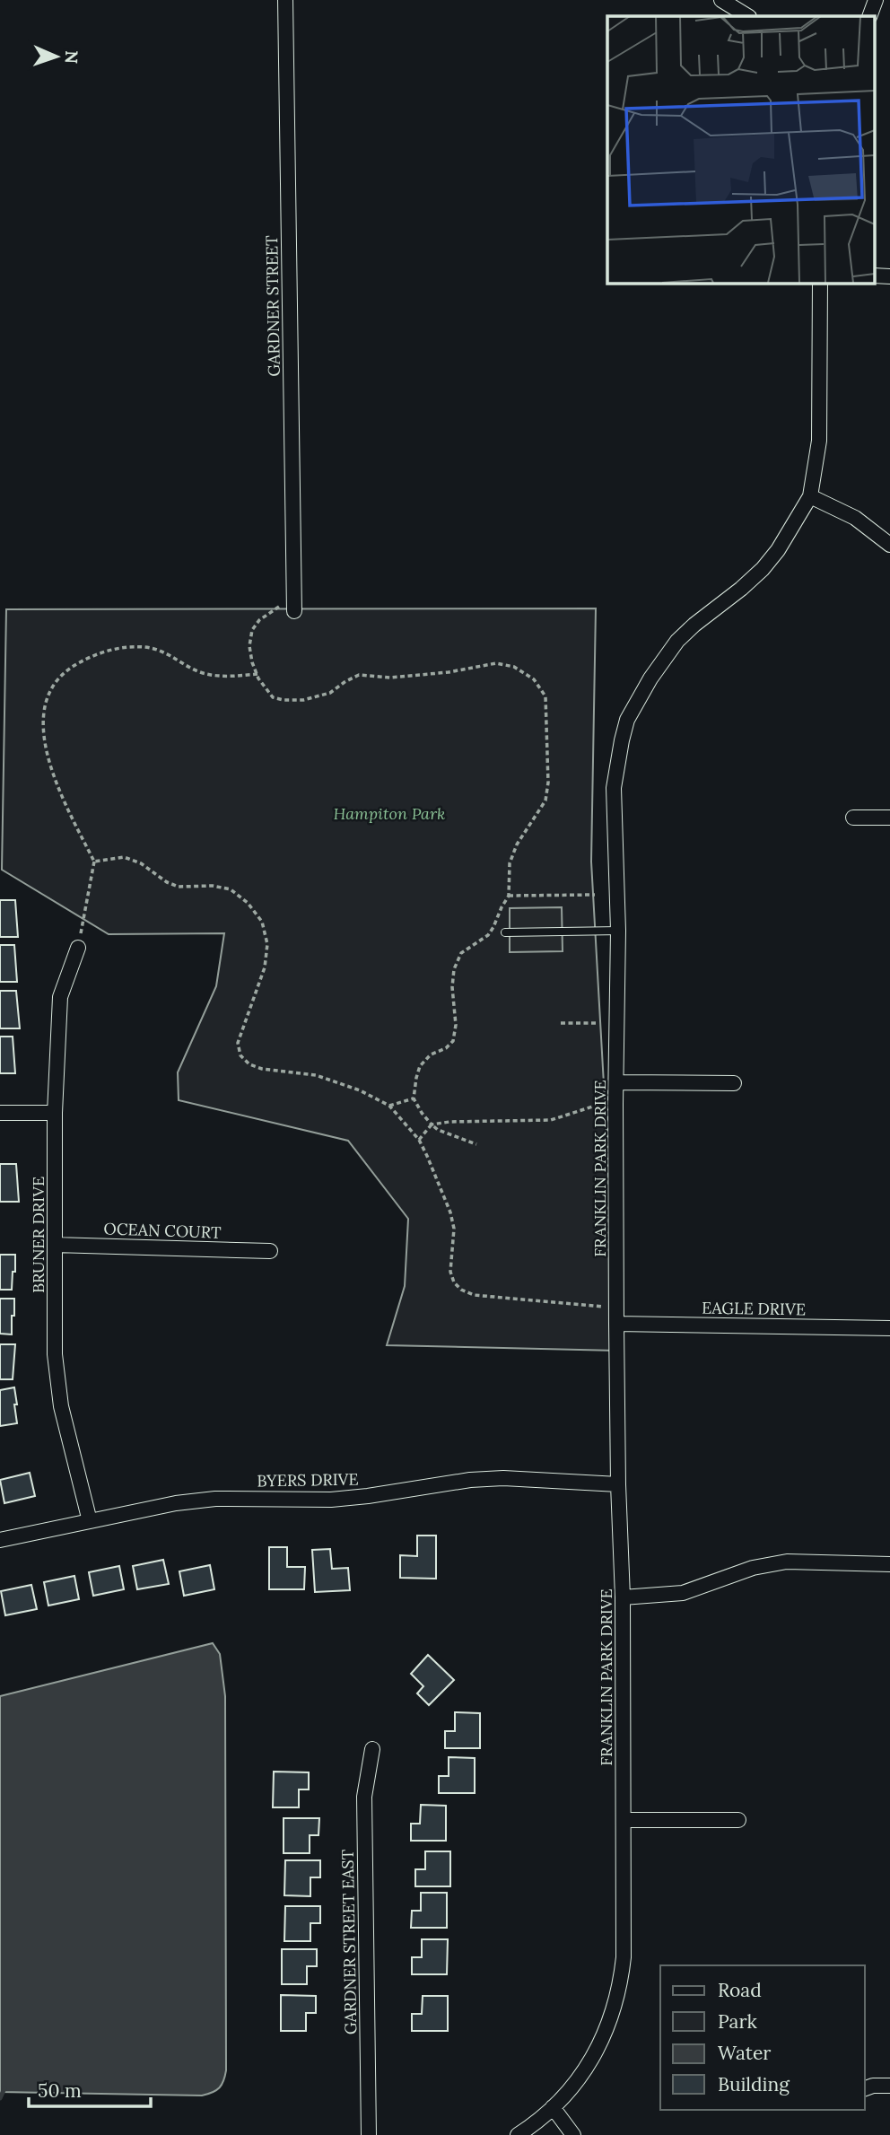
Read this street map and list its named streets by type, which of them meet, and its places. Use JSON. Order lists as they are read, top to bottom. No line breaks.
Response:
{"streets":{"street":["GARDNER STREET","FRANKLIN PARK DRIVE","OCEAN COURT","BRUNER DRIVE","EAGLE DRIVE","BYERS DRIVE","GARDNER STREET EAST"]},"crossings":[["FRANKLIN PARK DRIVE","EAGLE DRIVE"],["FRANKLIN PARK DRIVE","BYERS DRIVE"],["OCEAN COURT","BRUNER DRIVE"],["BRUNER DRIVE","BYERS DRIVE"]],"parks":["Hampiton Park"],"legend":["Road","Park","Water","Building"],"scale_bar":"50 m","north":"right"}
